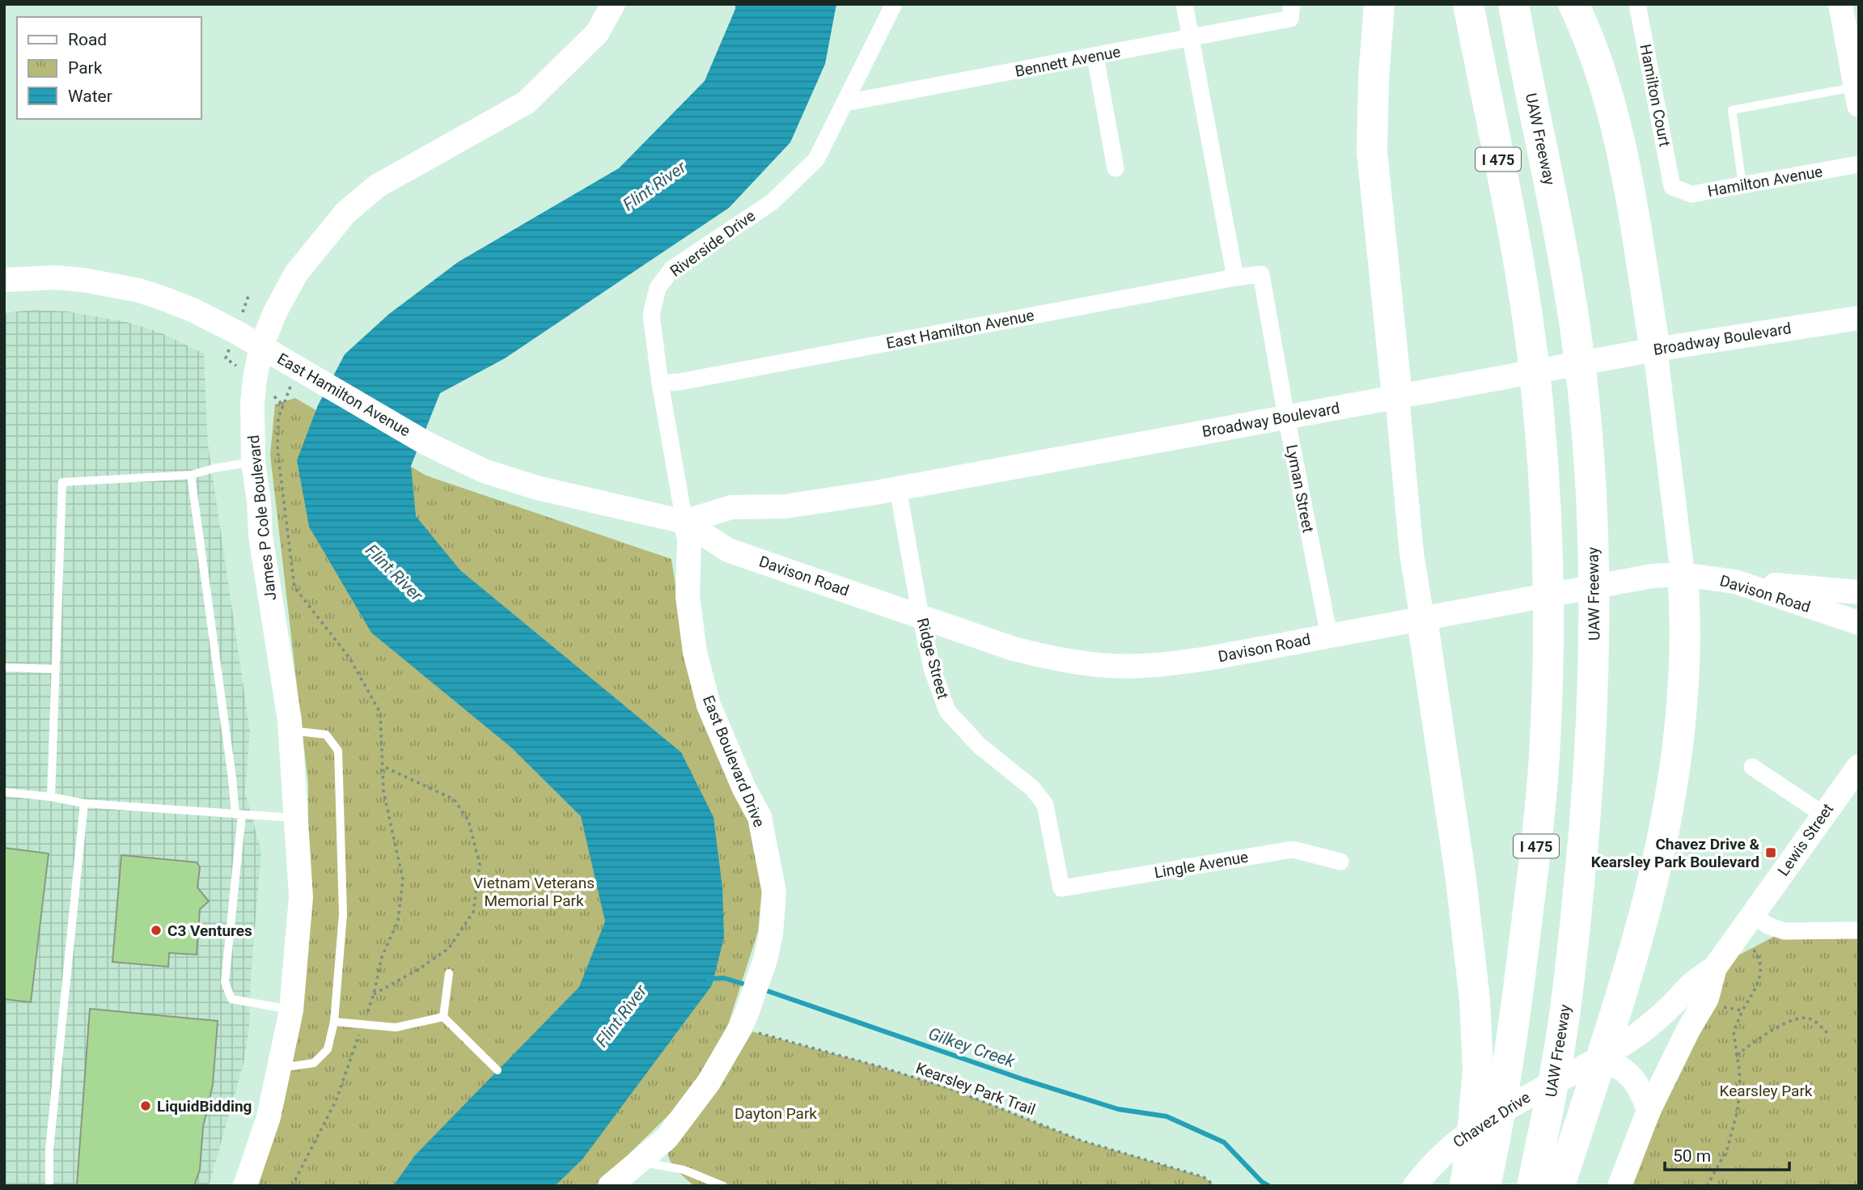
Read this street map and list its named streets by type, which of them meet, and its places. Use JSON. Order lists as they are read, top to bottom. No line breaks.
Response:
{"streets":{"highway":["UAW Freeway","I 475"],"main road":["East Hamilton Avenue","Broadway Boulevard","James P Cole Boulevard","Davison Road","East Boulevard Drive","Lewis Street","Chavez Drive"],"street":["Bennett Avenue","Hamilton Court","Hamilton Avenue","Riverside Drive","Lyman Street","Ridge Street","Lingle Avenue"],"path":["Kearsley Park Trail"]},"crossings":[["Bennett Avenue","Riverside Drive"],["Hamilton Court","Hamilton Avenue"],["Riverside Drive","East Hamilton Avenue"],["Riverside Drive","Broadway Boulevard"],["Riverside Drive","Davison Road"],["Riverside Drive","East Boulevard Drive"],["East Hamilton Avenue","Broadway Boulevard"],["East Hamilton Avenue","Lyman Street"],["East Hamilton Avenue","James P Cole Boulevard"],["East Hamilton Avenue","Davison Road"],["East Hamilton Avenue","East Boulevard Drive"],["Broadway Boulevard","Lyman Street"],["Broadway Boulevard","Davison Road"],["Broadway Boulevard","Ridge Street"],["Broadway Boulevard","East Boulevard Drive"],["Lyman Street","Davison Road"],["Davison Road","Ridge Street"],["Davison Road","East Boulevard Drive"],["Ridge Street","Lingle Avenue"],["East Boulevard Drive","Kearsley Park Trail"],["Lewis Street","Chavez Drive"]],"water":["Flint River","Gilkey Creek"],"parks":["Vietnam Veterans Memorial Park","Kearsley Park","Dayton Park"],"places":{"transit":["Chavez Drive & Kearsley Park Boulevard"],"other":["C3 Ventures","LiquidBidding"]},"legend":["Road","Park","Water"],"scale_bar":"50 m"}
